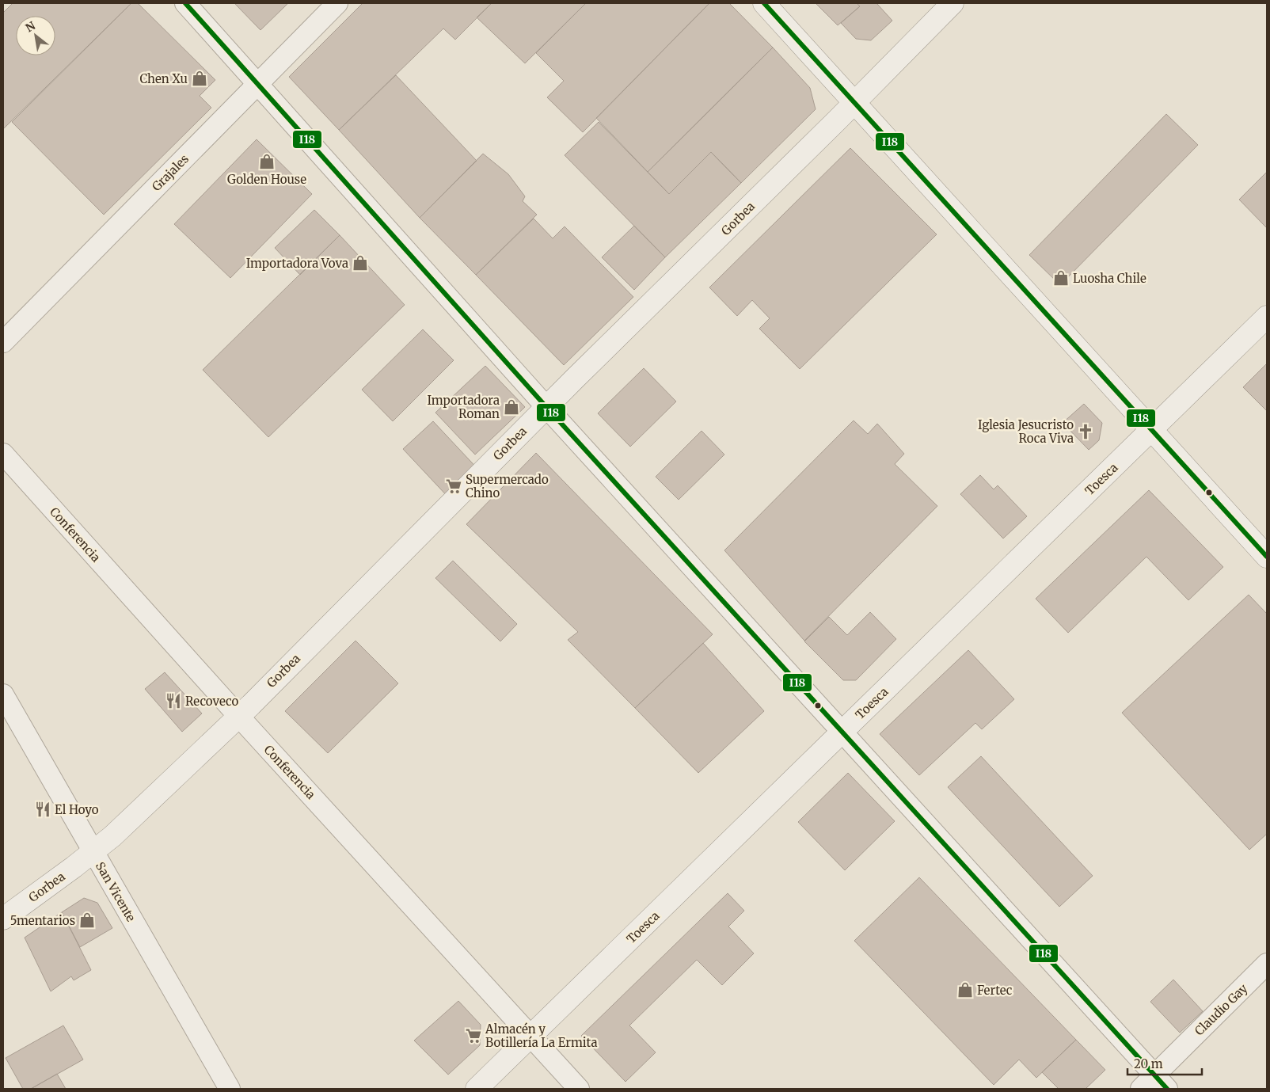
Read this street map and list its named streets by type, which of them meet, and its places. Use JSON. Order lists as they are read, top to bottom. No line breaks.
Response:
{"streets":{"street":["Grajales","Gorbea","Toesca","Conferencia","San Vicente","Claudio Gay"]},"crossings":[["Gorbea","Conferencia"],["Gorbea","San Vicente"],["Toesca","Conferencia"]],"places":{"shop":["Chen Xu","Golden House","Importadora Vova","Luosha Chile","Importadora Roman","5mentarios","Fertec"],"church":["Iglesia Jesucristo Roca Viva"],"supermarket":["Supermercado Chino","Almacén y Botillería La Ermita"],"restaurant":["Recoveco","El Hoyo"]},"lines":["transit line I18"],"scale_bar":"20 m","north":"top left"}
